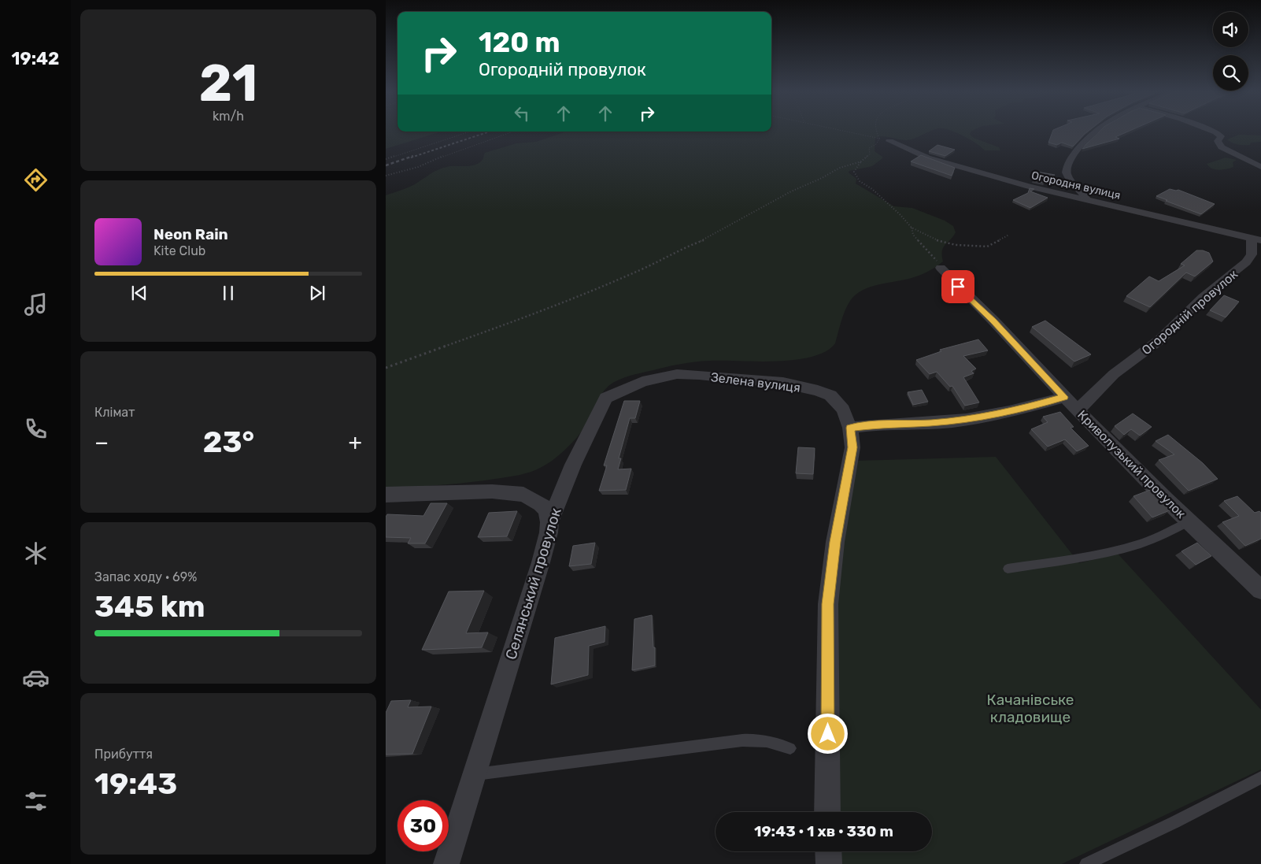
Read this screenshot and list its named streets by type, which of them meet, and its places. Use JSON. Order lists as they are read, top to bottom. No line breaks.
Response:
{"streets":{"street":["Огородня вулиця","Огородній провулок","Зелена вулиця","Криволузький провулок","Селянський провулок"]},"crossings":[["Огородня вулиця","Огородній провулок"],["Огородній провулок","Криволузький провулок"],["Зелена вулиця","Селянський провулок"]],"parks":["Качанівське кладовище"],"page":{"tabs":"19:42","tile":[["21","km/h"],"Клімат",["Запас ходу · 69%","345 km"],["Прибуття","19:43"]],"turn":["120 m","Огородній провулок"],"song":["Neon Rain","Kite Club"],"heat":["−","23°","+"],"limit":"30","trip":"19:43 · 1 хв · 330 m"}}
